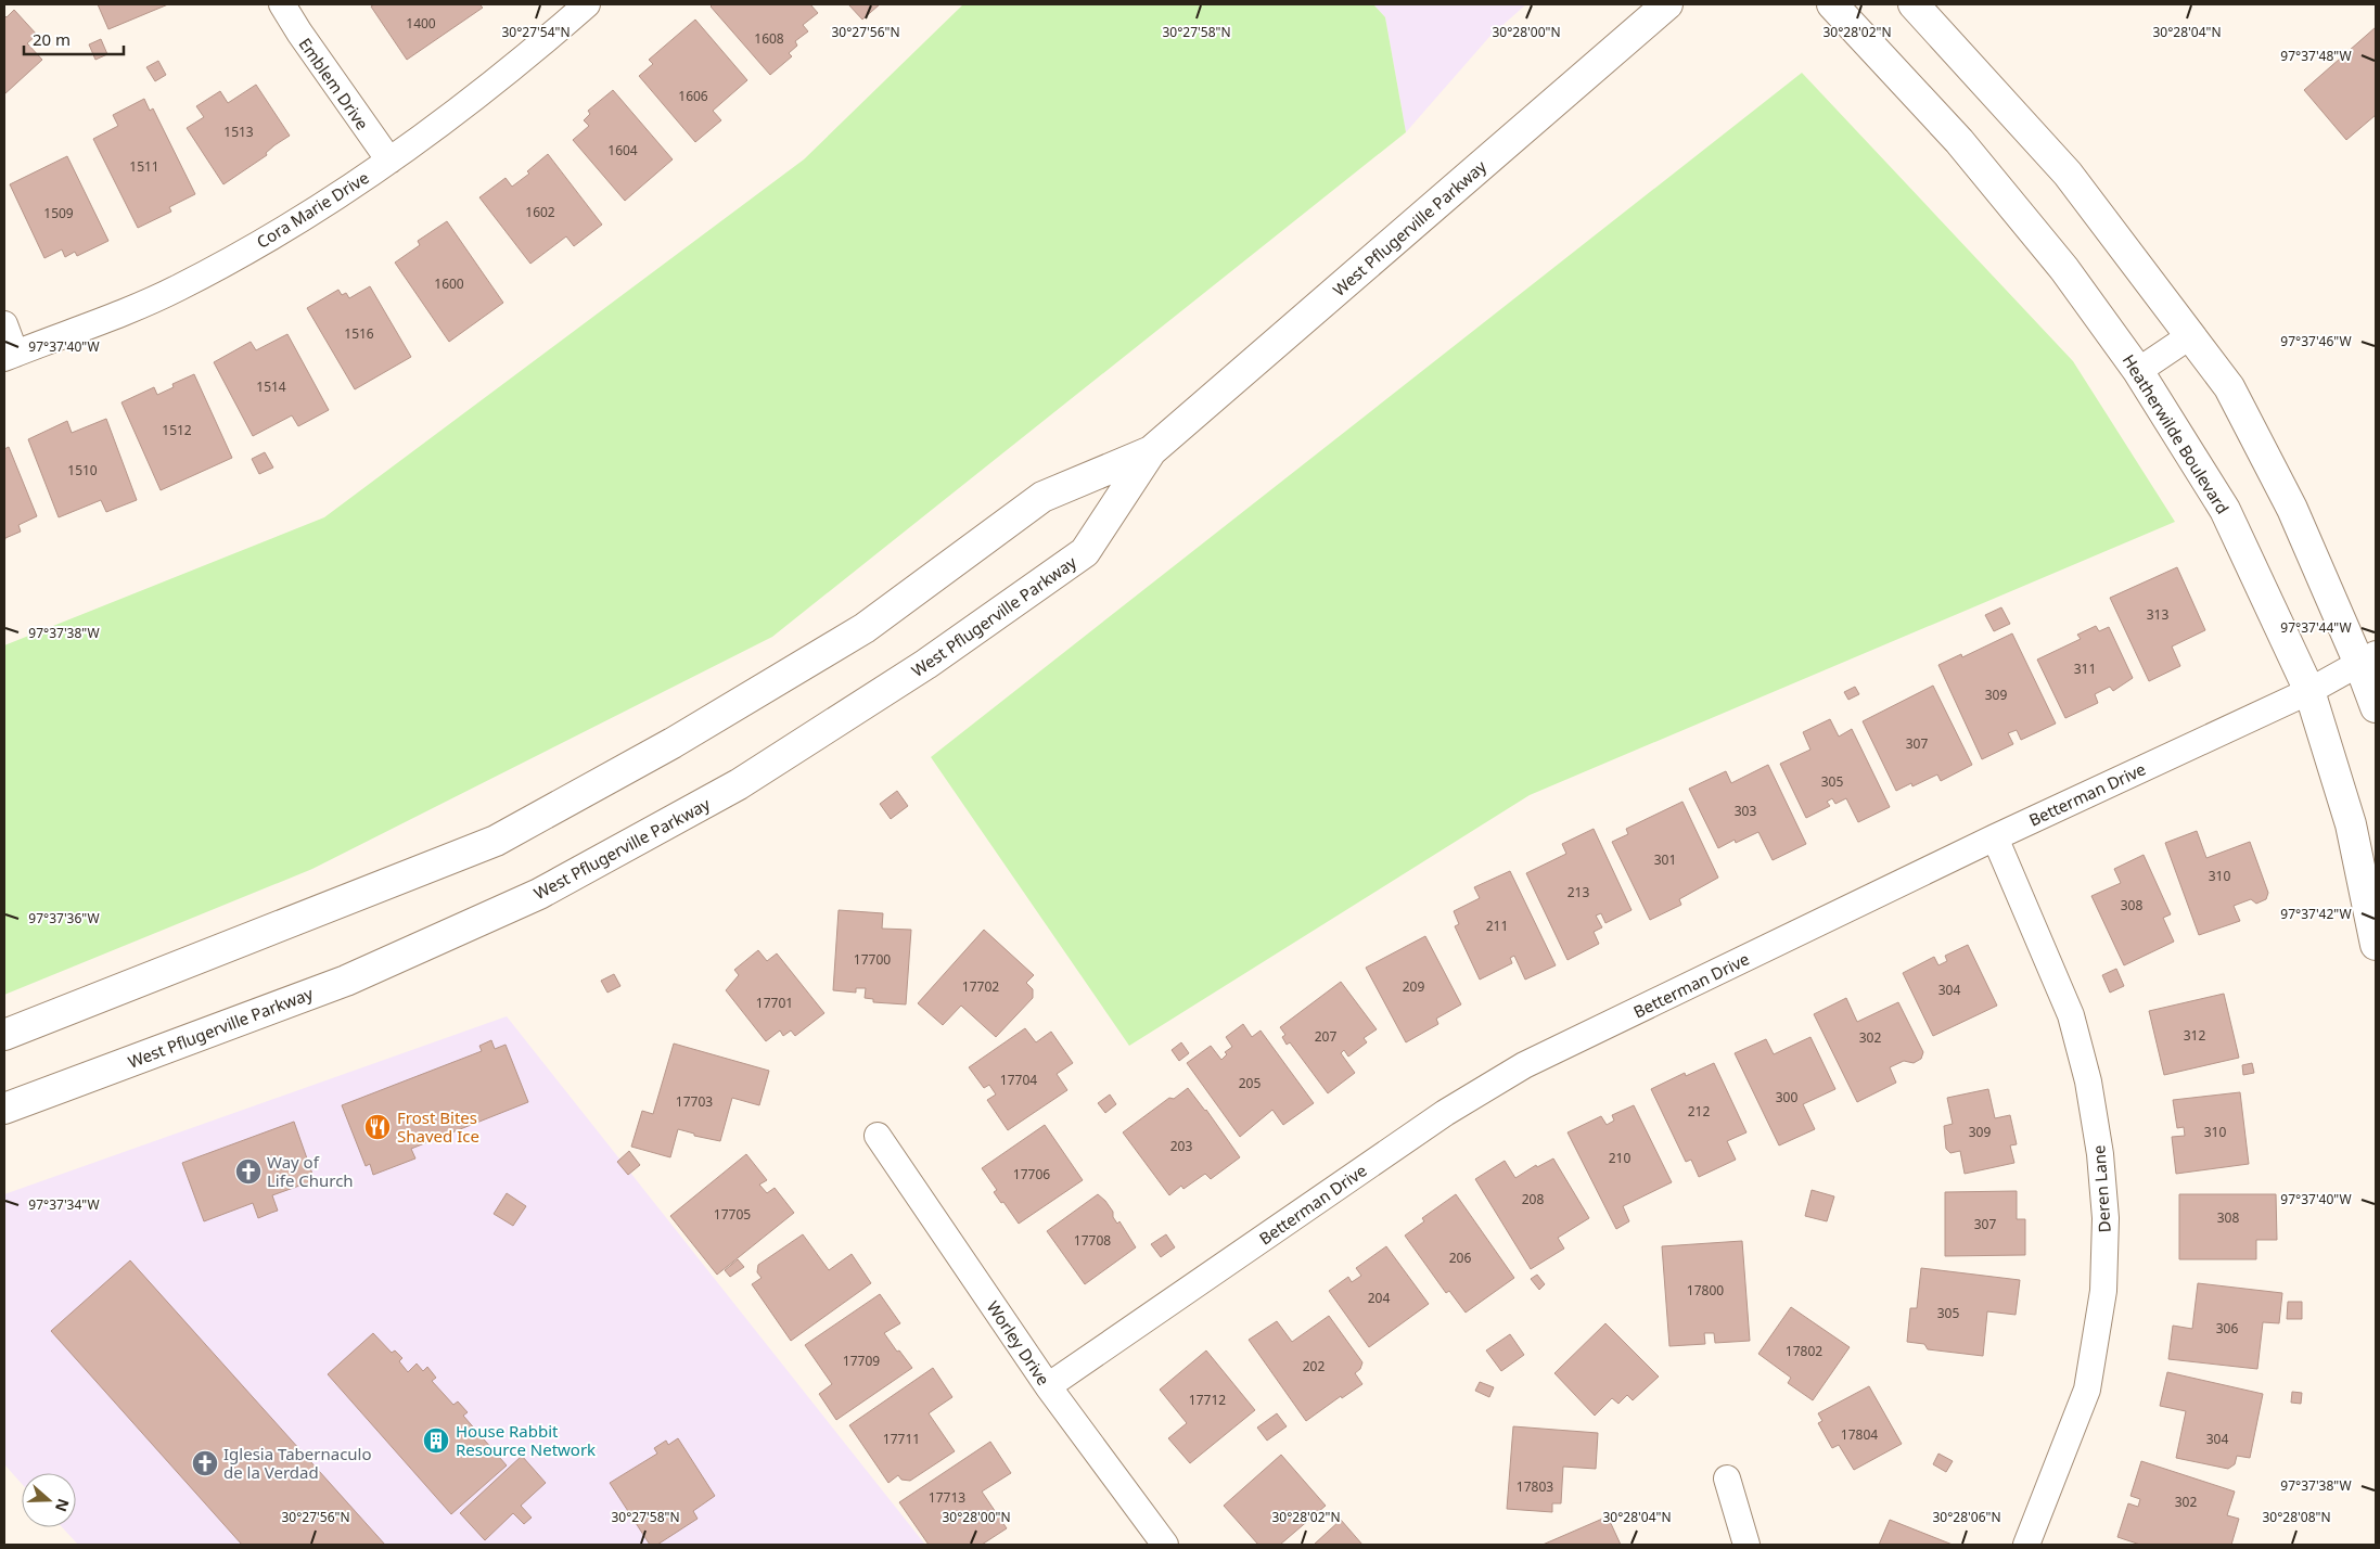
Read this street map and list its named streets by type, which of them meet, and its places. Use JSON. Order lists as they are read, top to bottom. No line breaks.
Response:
{"streets":{"main road":["West Pflugerville Parkway","Heatherwilde Boulevard"],"street":["Emblem Drive","Cora Marie Drive","Betterman Drive","Deren Lane","Worley Drive"]},"crossings":[["Emblem Drive","Cora Marie Drive"],["Heatherwilde Boulevard","Betterman Drive"],["Betterman Drive","Deren Lane"],["Betterman Drive","Worley Drive"]],"places":{"restaurant":["Frost Bites Shaved Ice"],"church":["Way of Life Church","Iglesia Tabernaculo de la Verdad"],"building":["House Rabbit Resource Network"]},"house_numbers":["1400","1608","1606","1513","1604","1511","1602","1509","1600","1516","1514","1512","1510","313","311","309","307","305","303","301","310","213","308","211","17700","17702","209","304","17701","312","207","302","17704","205","300","17703","212","309","310","203","210","17706","208","17705","308","307","17708","206","17800","204","305","306","17802","17709","202","17712","17804","17711","304","17803","17713","302"],"scale_bar":"20 m","north":"right","coordinates":["30°27'54\"N","30°27'56\"N","30°27'58\"N","30°28'00\"N","30°28'02\"N","30°28'04\"N","97°37'48\"W","97°37'46\"W","97°37'40\"W","97°37'44\"W","97°37'38\"W","97°37'42\"W","97°37'36\"W","97°37'34\"W","30°28'06\"N","30°28'08\"N"]}
